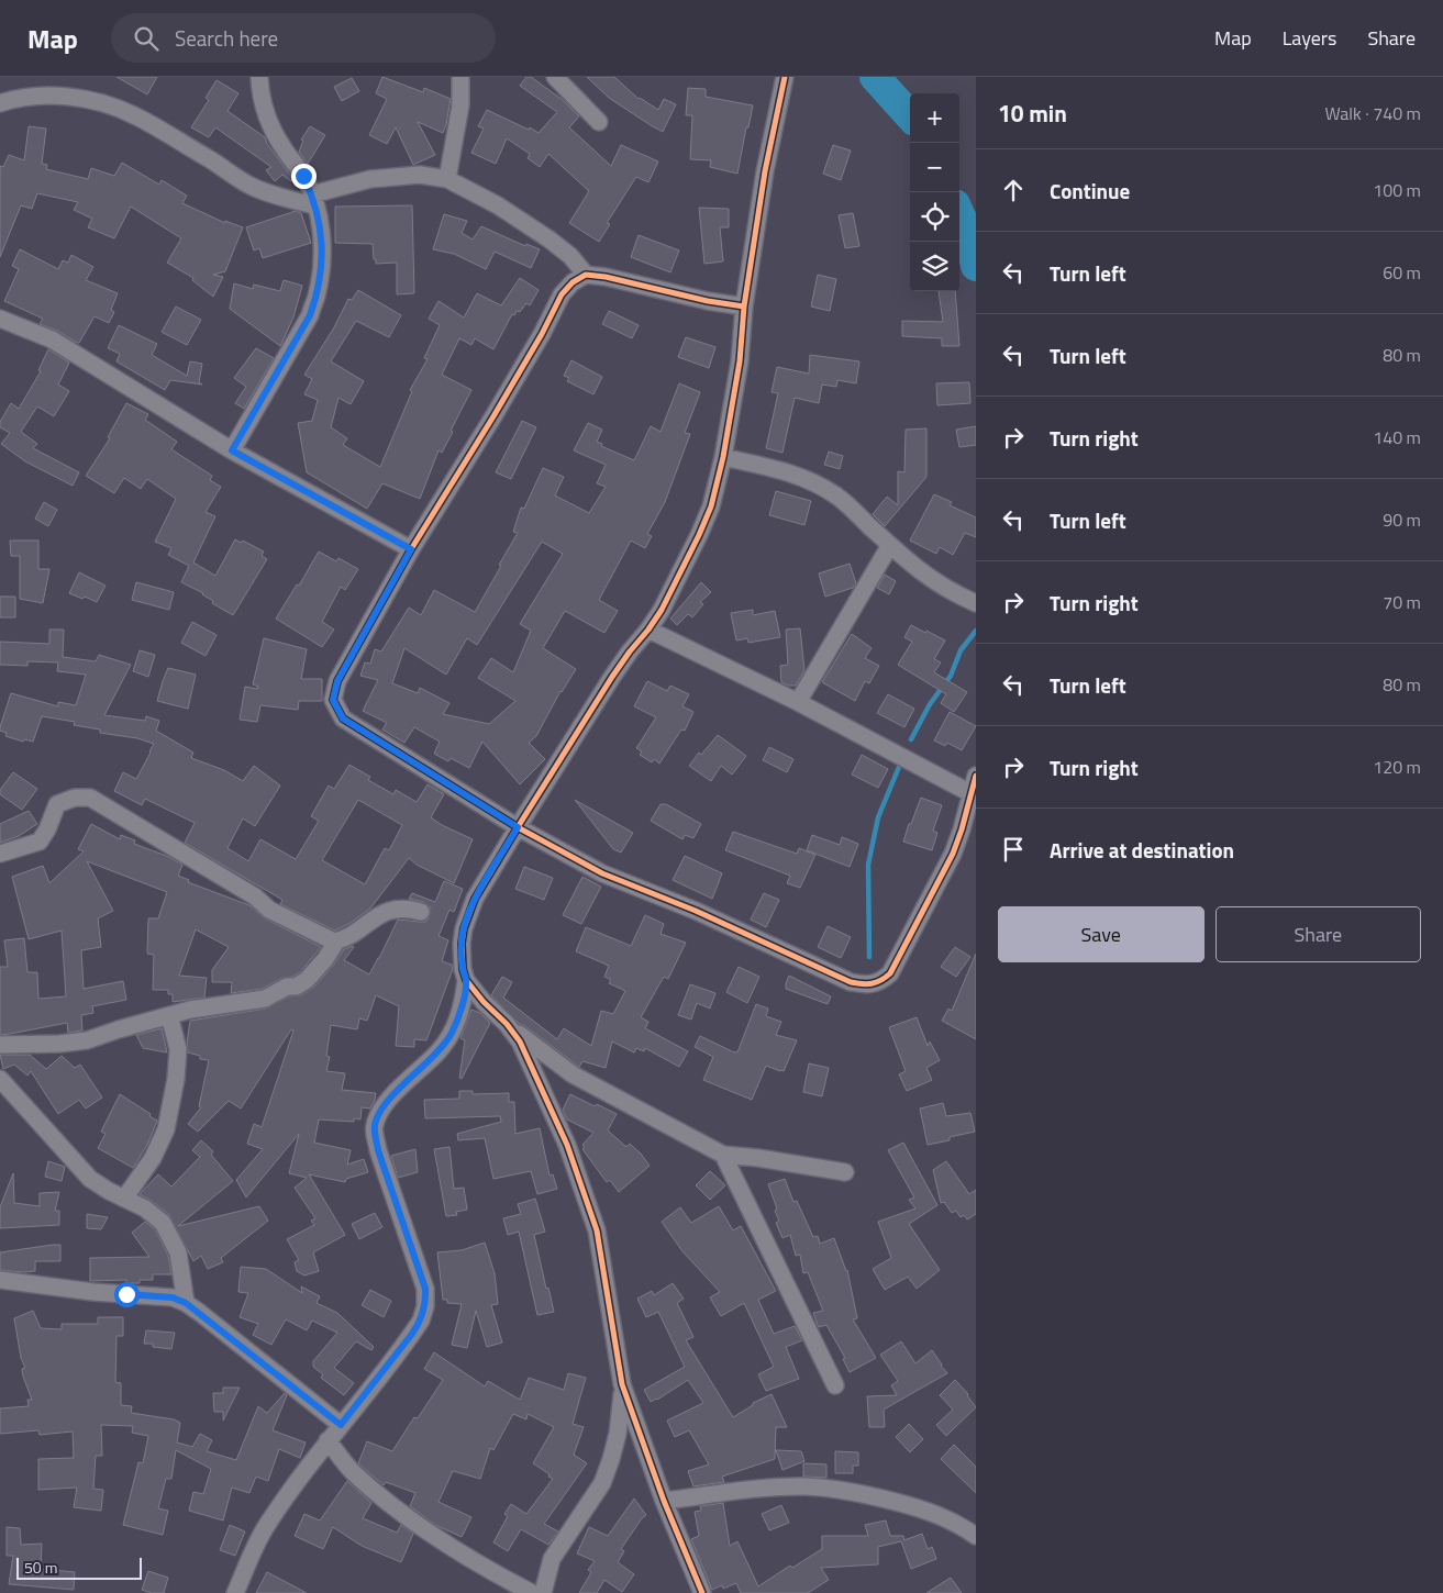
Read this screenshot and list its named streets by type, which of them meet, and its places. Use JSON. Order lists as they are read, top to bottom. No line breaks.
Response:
{"scale_bar":"50 m","page":{"header":"Map","search":"Search here","nav":["Map","Layers","Share"],"heading":["10 min","Walk · 740 m"],"map_buttons":["+","−"],"list":[["Continue","100 m"],["Turn left","60 m"],["Turn left","80 m"],["Turn right","140 m"],["Turn left","90 m"],["Turn right","70 m"],["Turn left","80 m"],["Turn right","120 m"],"Arrive at destination"],"buttons":["Save","Share"],"scale":"50 m"}}
